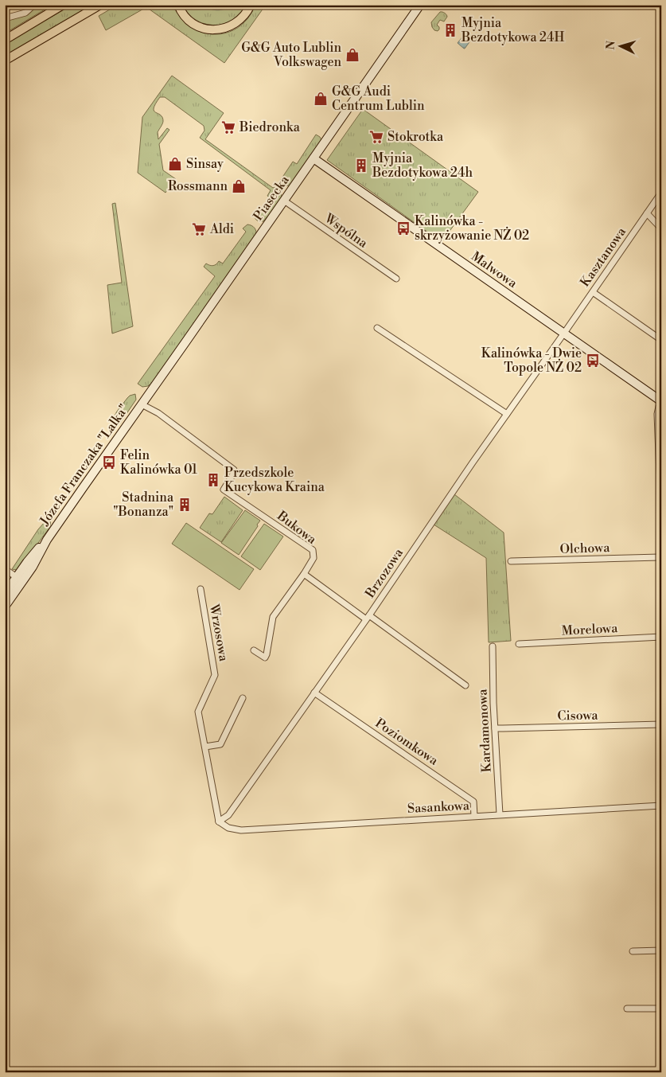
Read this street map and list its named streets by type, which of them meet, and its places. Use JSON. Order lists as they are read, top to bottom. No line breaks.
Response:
{"streets":{"street":["Piasecka","Wspólna","Kasztanowa","Malwowa","Józefa Franczaka \"Lalka\"","Bukowa","Olchowa","Brzozowa","Morelowa","Wrzosowa","Cisowa","Kardamonowa","Poziomkowa","Sasankowa"]},"crossings":[["Piasecka","Wspólna"],["Piasecka","Malwowa"],["Piasecka","Józefa Franczaka \"Lalka\""],["Piasecka","Bukowa"],["Kasztanowa","Malwowa"],["Kasztanowa","Brzozowa"],["Malwowa","Brzozowa"],["Józefa Franczaka \"Lalka\"","Bukowa"],["Brzozowa","Wrzosowa"],["Brzozowa","Poziomkowa"],["Brzozowa","Sasankowa"],["Wrzosowa","Sasankowa"],["Cisowa","Kardamonowa"],["Kardamonowa","Sasankowa"],["Poziomkowa","Sasankowa"]],"places":{"building":["Myjnia Bezdotykowa 24H","Myjnia Bezdotykowa 24h","Przedszkole Kucykowa Kraina","Stadnina \"Bonanza\""],"shop":["G&G Auto Lublin Volkswagen","G&G Audi Centrum Lublin","Sinsay","Rossmann"],"supermarket":["Biedronka","Stokrotka","Aldi"],"bus stop":["Kalinówka - skrzyżowanie NŻ 02","Kalinówka - Dwie Topole NŻ 02","Felin Kalinówka 01"]},"north":"left"}
